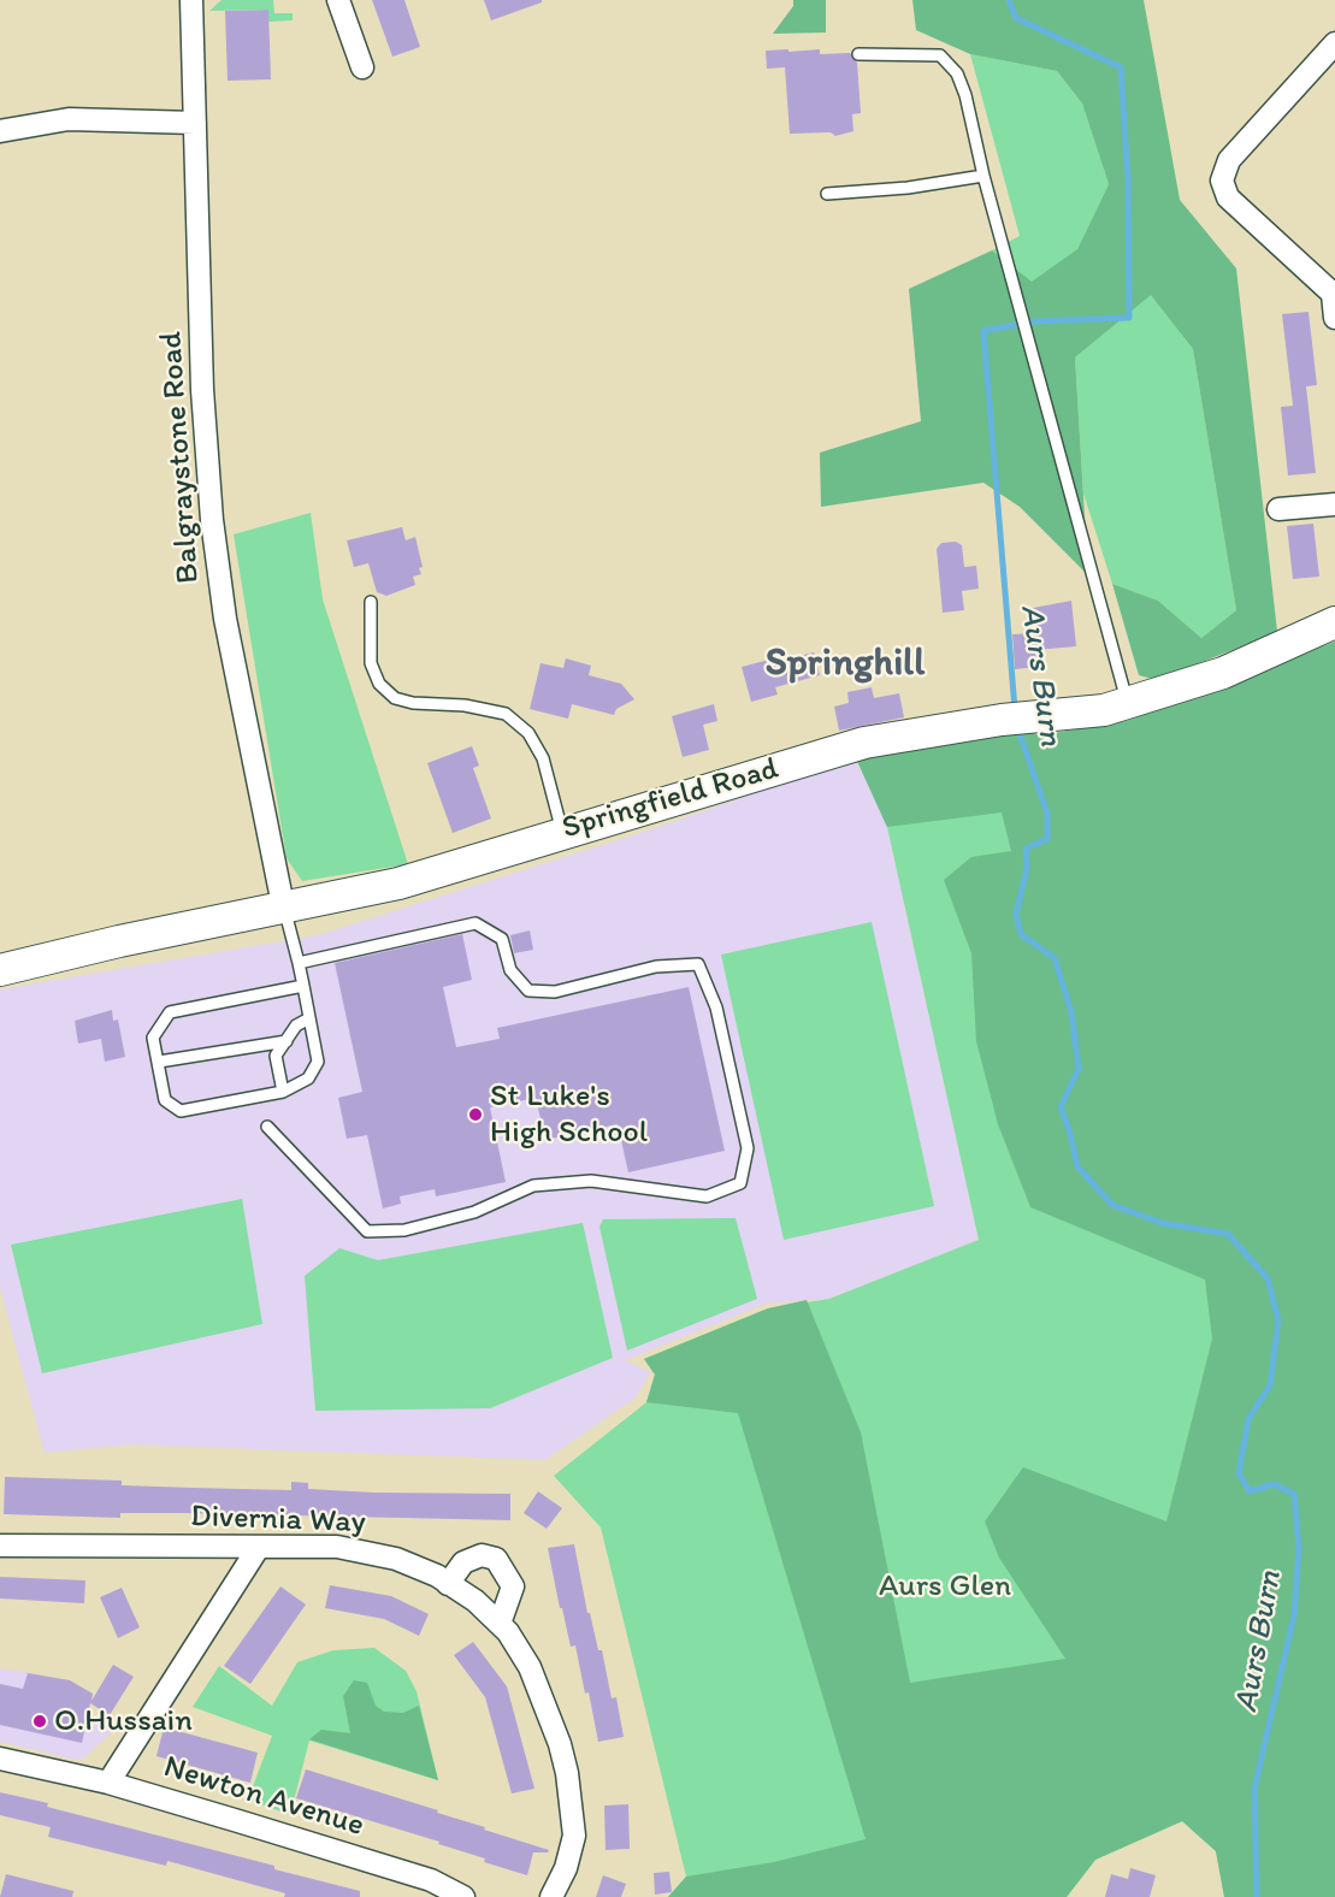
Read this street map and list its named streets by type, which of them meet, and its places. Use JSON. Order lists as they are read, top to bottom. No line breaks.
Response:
{"streets":{"street":["Balgraystone Road","Springfield Road","Divernia Way","Newton Avenue"]},"crossings":[["Balgraystone Road","Springfield Road"]],"districts":["Springhill"],"water":["Aurs Burn"],"parks":["Aurs Glen"],"places":["St Luke's High School","O.Hussain"]}
